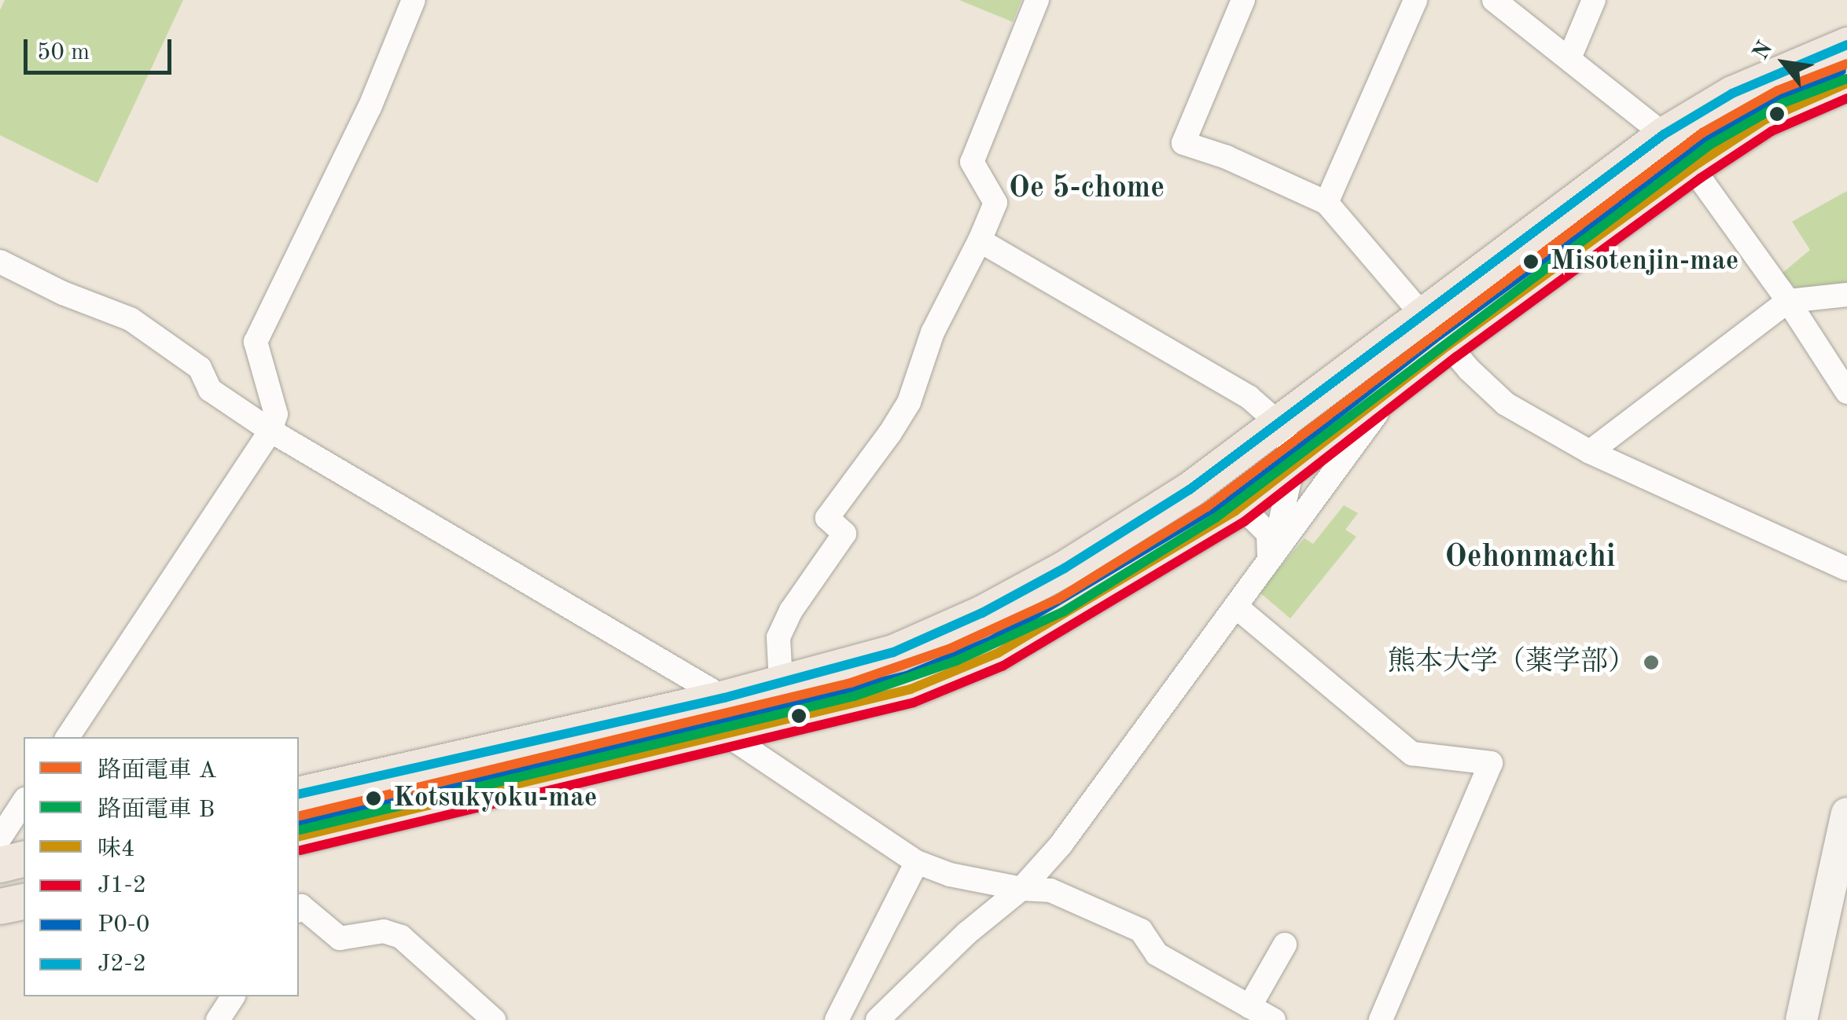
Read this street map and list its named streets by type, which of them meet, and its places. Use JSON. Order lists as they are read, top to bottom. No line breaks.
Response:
{"districts":["Oe 5-chome","Oehonmachi"],"places":["Misotenjin-mae","熊本大学（薬学部）","Kotsukyoku-mae"],"lines":["transit line J2-2","tram line A","transit line P0-0","tram line B","transit line 味4","transit line J1-2"],"legend":["路面電車 A","路面電車 B","味4","J1-2","P0-0","J2-2"],"scale_bar":"50 m","north":"top left"}
